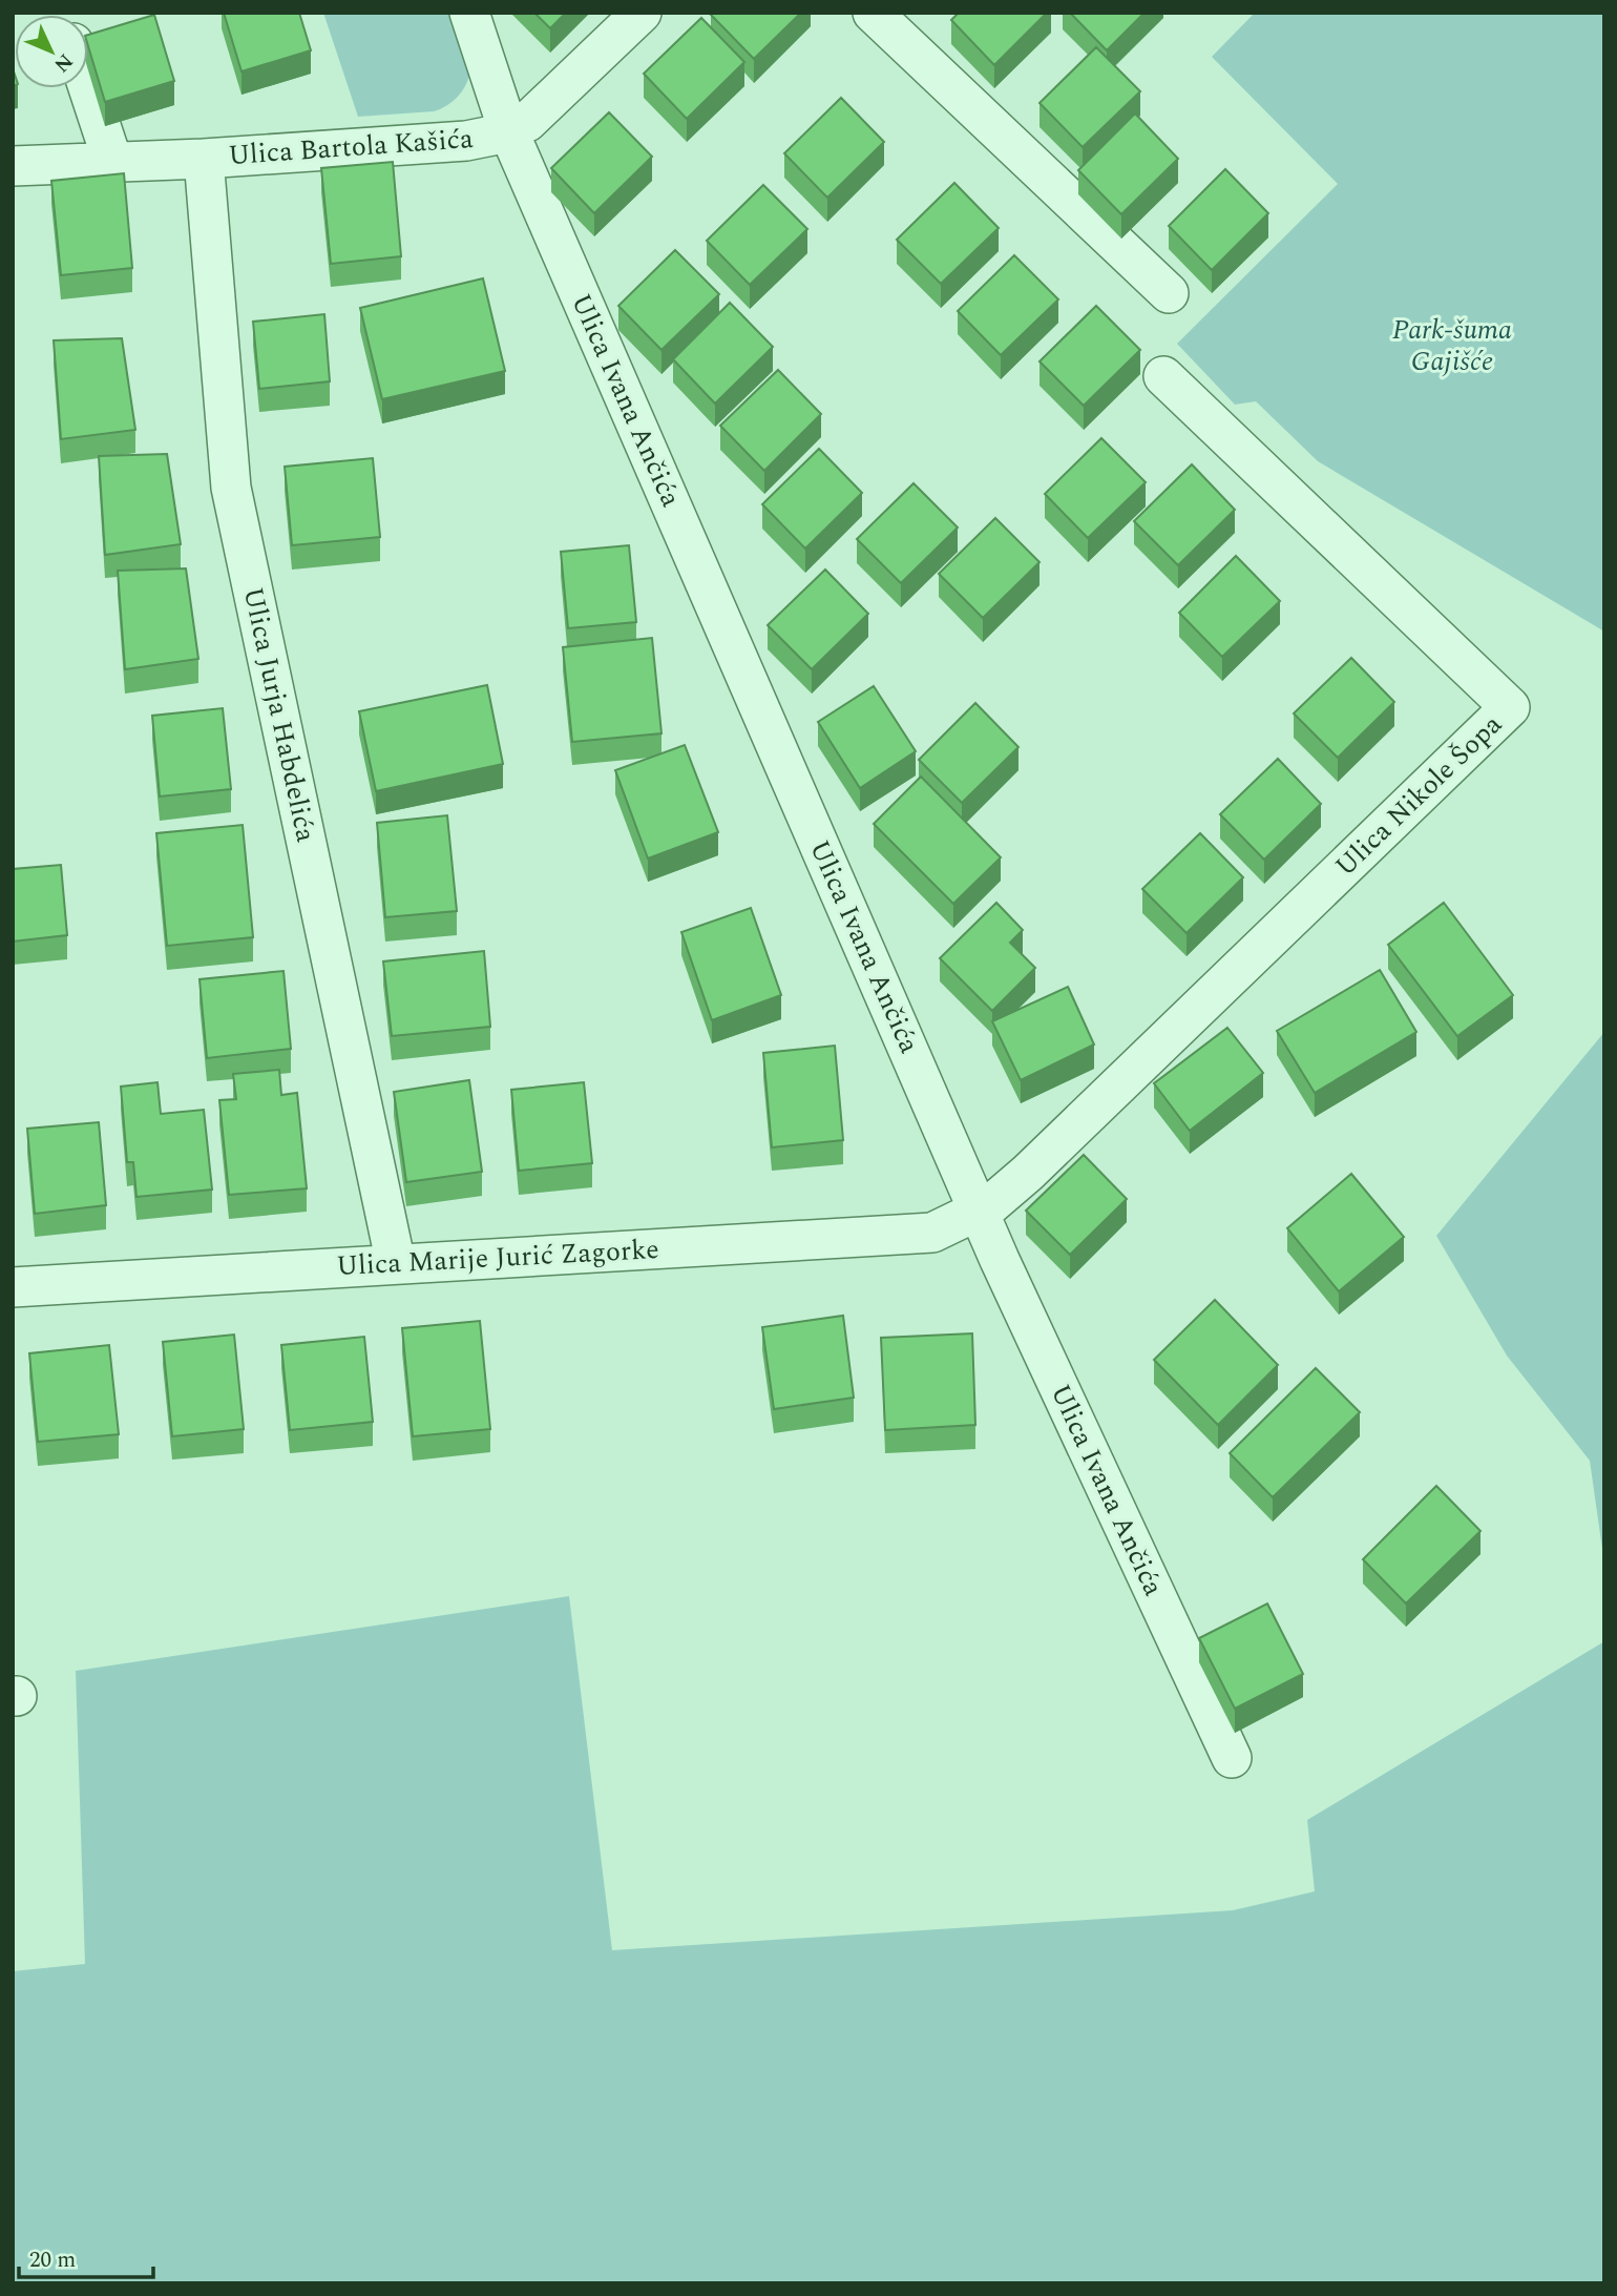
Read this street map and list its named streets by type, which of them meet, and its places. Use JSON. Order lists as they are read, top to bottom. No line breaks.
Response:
{"streets":{"street":["Ulica Bartola Kašića","Ulica Ivana Ančića","Ulica Jurja Habdelića","Ulica Nikole Šopa","Ulica Marije Jurić Zagorke"]},"crossings":[["Ulica Bartola Kašića","Ulica Ivana Ančića"],["Ulica Bartola Kašića","Ulica Jurja Habdelića"],["Ulica Ivana Ančića","Ulica Nikole Šopa"],["Ulica Ivana Ančića","Ulica Marije Jurić Zagorke"],["Ulica Jurja Habdelića","Ulica Marije Jurić Zagorke"],["Ulica Nikole Šopa","Ulica Marije Jurić Zagorke"]],"parks":["Park-šuma Gajišće"],"scale_bar":"20 m","north":"bottom right"}
